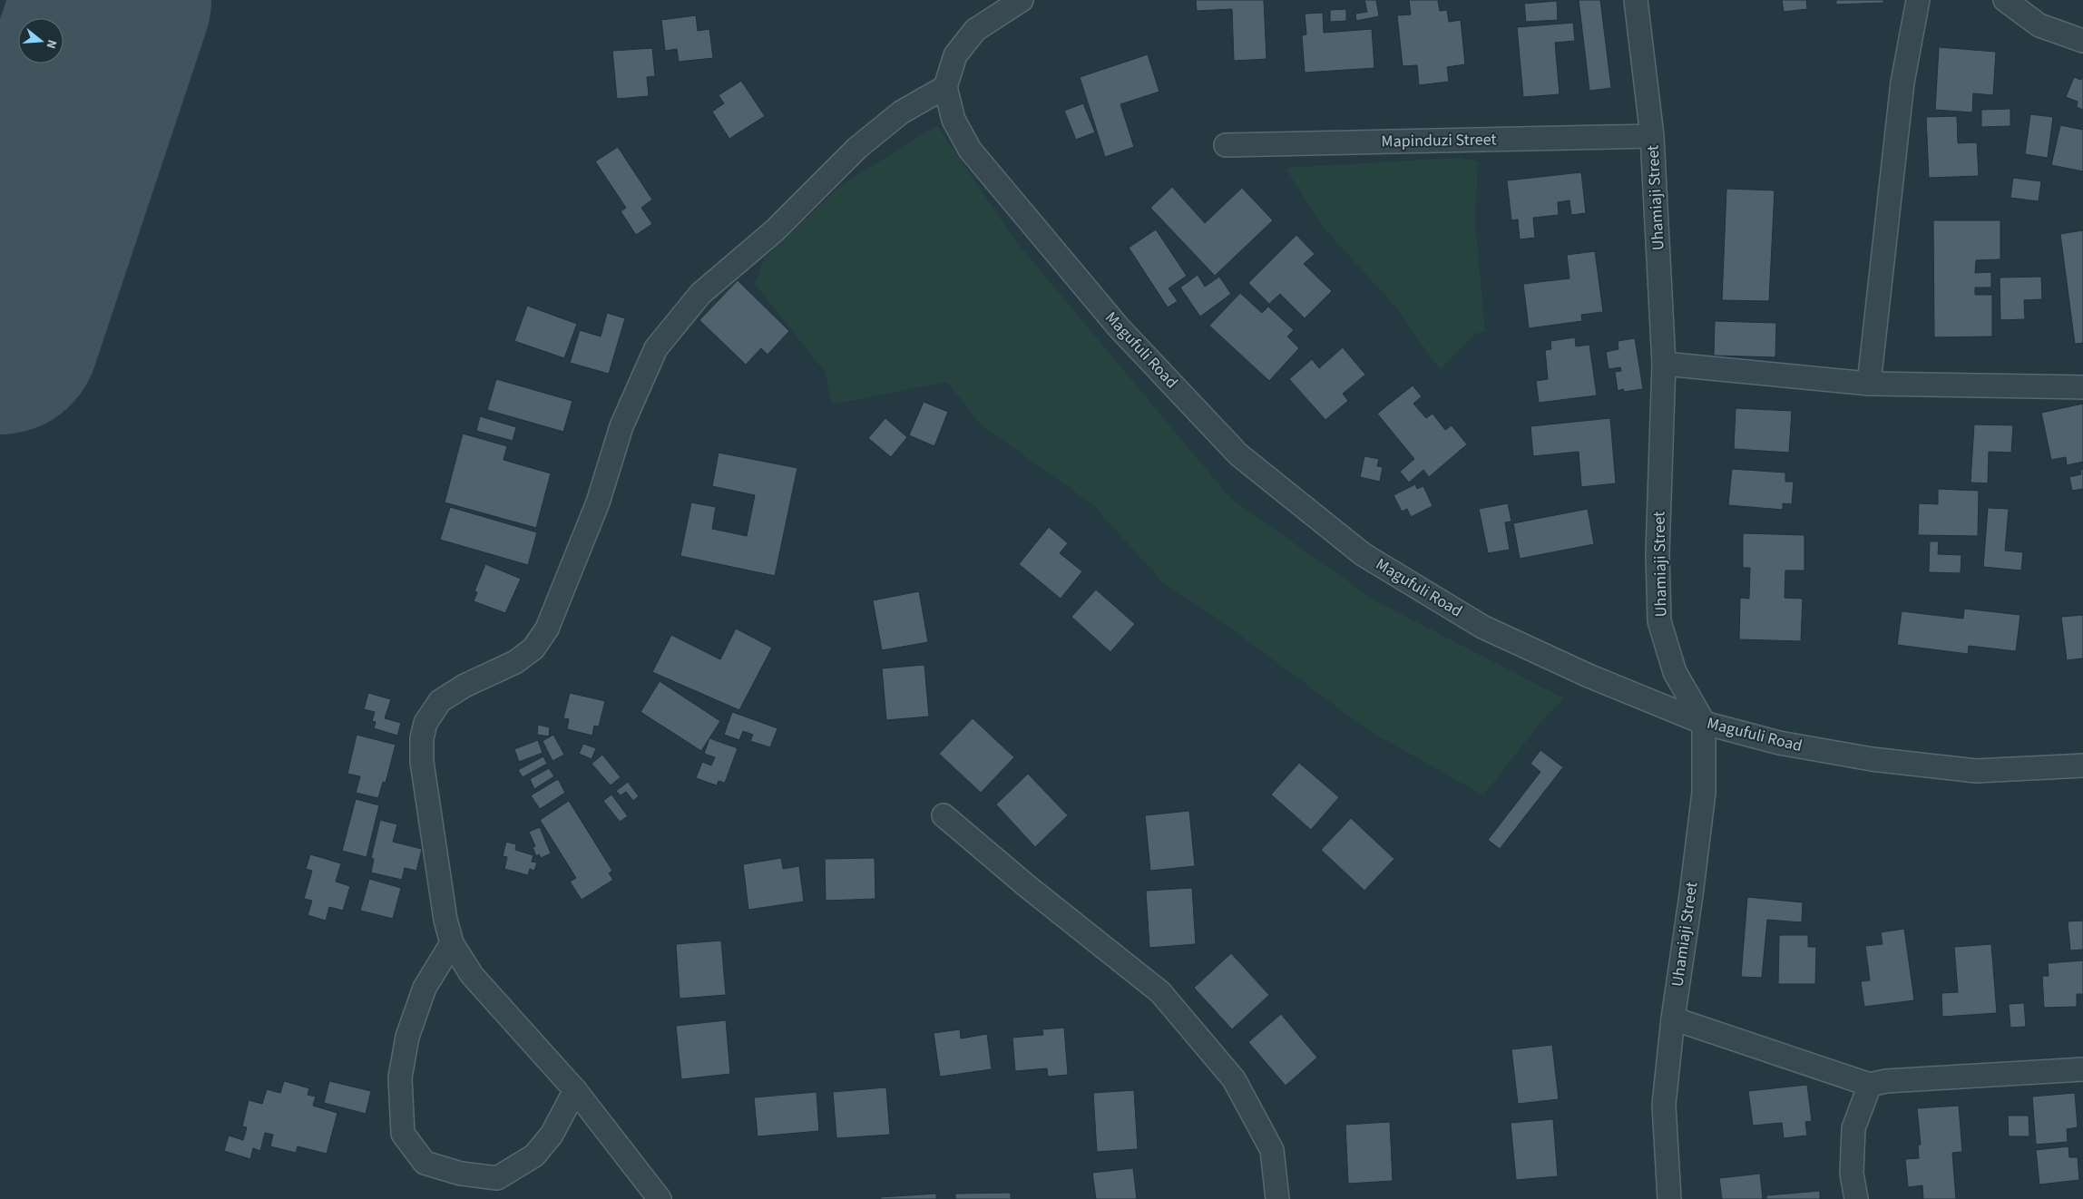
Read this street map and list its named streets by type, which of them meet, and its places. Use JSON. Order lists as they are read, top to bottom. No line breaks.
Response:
{"streets":{"street":["Mapinduzi Street","Uhamiaji Street","Magufuli Road"]},"crossings":[["Mapinduzi Street","Uhamiaji Street"],["Uhamiaji Street","Magufuli Road"]],"north":"right"}
